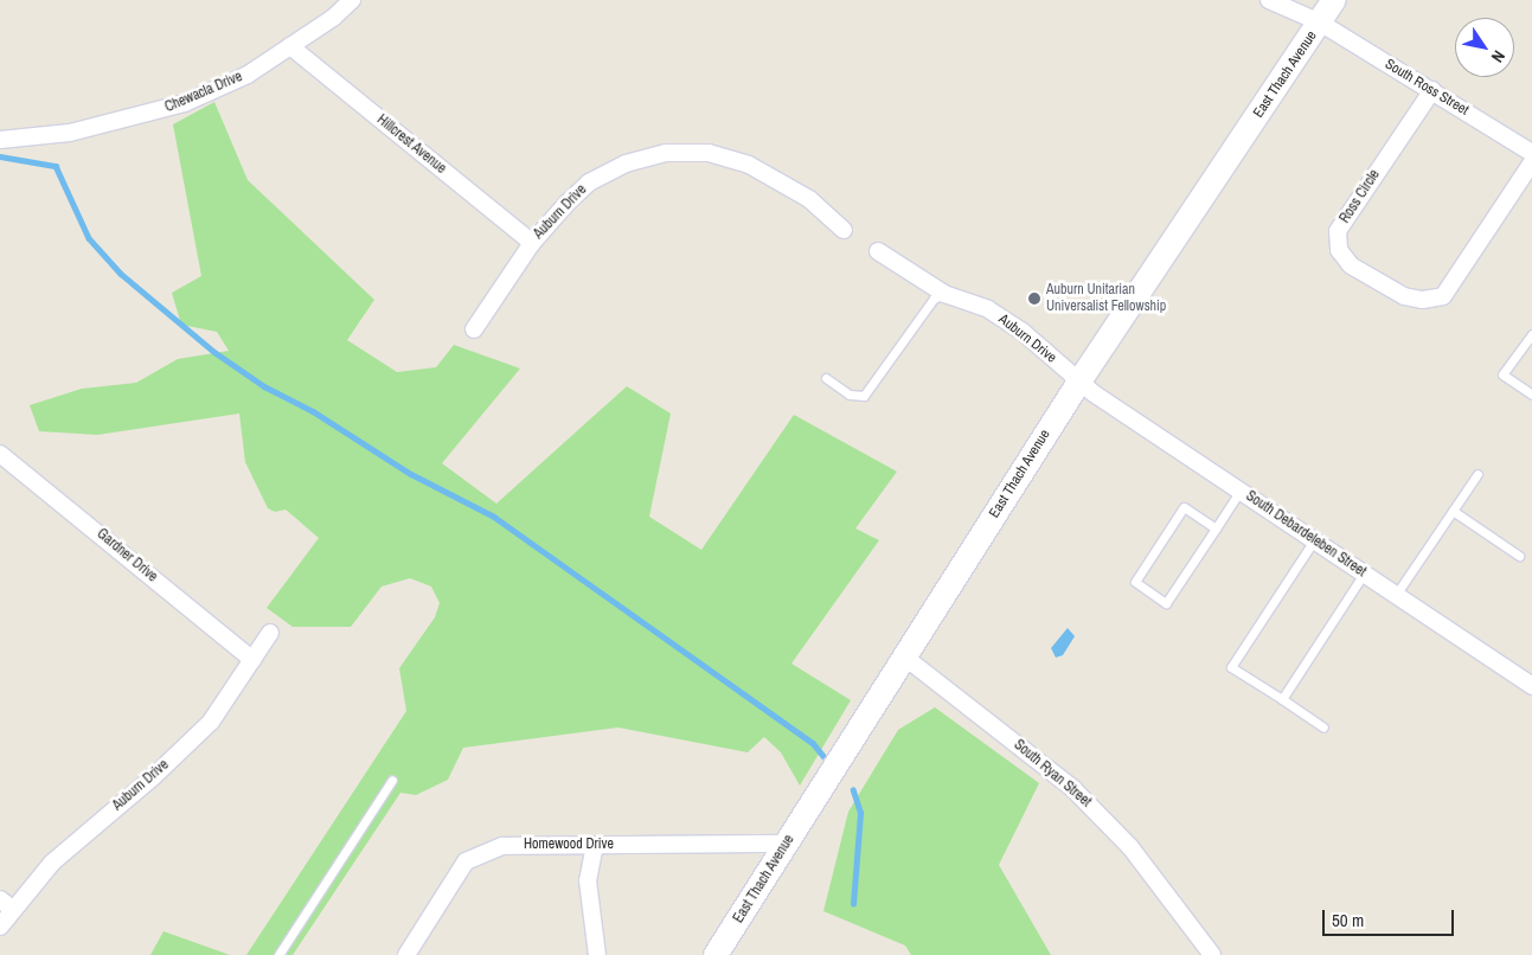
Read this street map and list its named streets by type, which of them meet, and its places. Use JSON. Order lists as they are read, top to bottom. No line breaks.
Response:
{"streets":{"street":["East Thach Avenue","South Ross Street","Chewacla Drive","Hillcrest Avenue","Ross Circle","Auburn Drive","South Debardeleben Street","Gardner Drive","South Ryan Street","Homewood Drive"]},"crossings":[["East Thach Avenue","South Ross Street"],["East Thach Avenue","Auburn Drive"],["East Thach Avenue","South Debardeleben Street"],["East Thach Avenue","South Ryan Street"],["East Thach Avenue","Homewood Drive"],["South Ross Street","Ross Circle"],["Chewacla Drive","Hillcrest Avenue"],["Hillcrest Avenue","Auburn Drive"],["Auburn Drive","South Debardeleben Street"],["Auburn Drive","Gardner Drive"]],"places":["Auburn Unitarian Universalist Fellowship"],"scale_bar":"50 m","north":"bottom right"}
